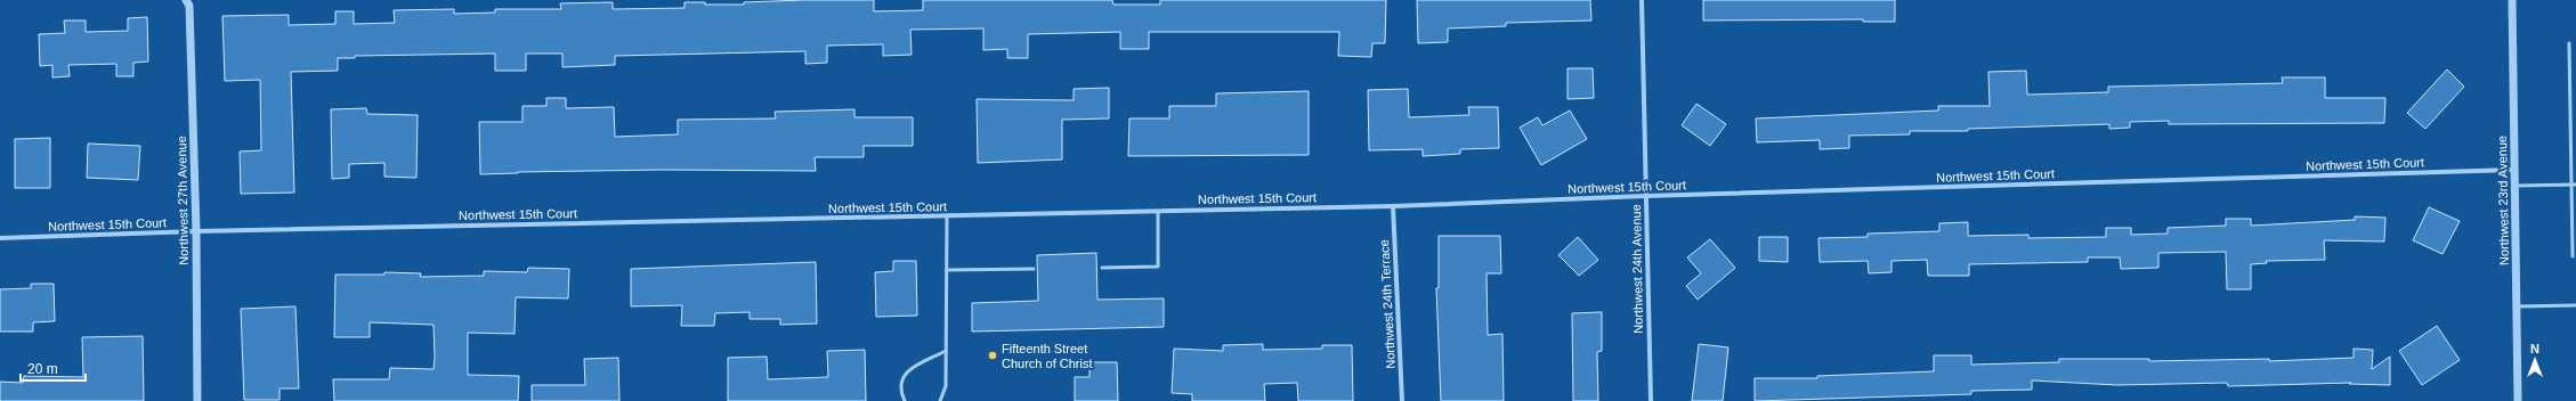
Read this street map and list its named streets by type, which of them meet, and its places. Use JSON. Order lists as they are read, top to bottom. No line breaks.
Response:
{"streets":{"street":["Northwest 15th Court","Northwest 27th Avenue","Northwest 23rd Avenue","Northwest 24th Avenue","Northwest 24th Terrace"]},"crossings":[["Northwest 15th Court","Northwest 27th Avenue"],["Northwest 15th Court","Northwest 23rd Avenue"],["Northwest 15th Court","Northwest 24th Avenue"],["Northwest 15th Court","Northwest 24th Terrace"]],"places":["Fifteenth Street Church of Christ"],"scale_bar":"20 m","north":"top"}
